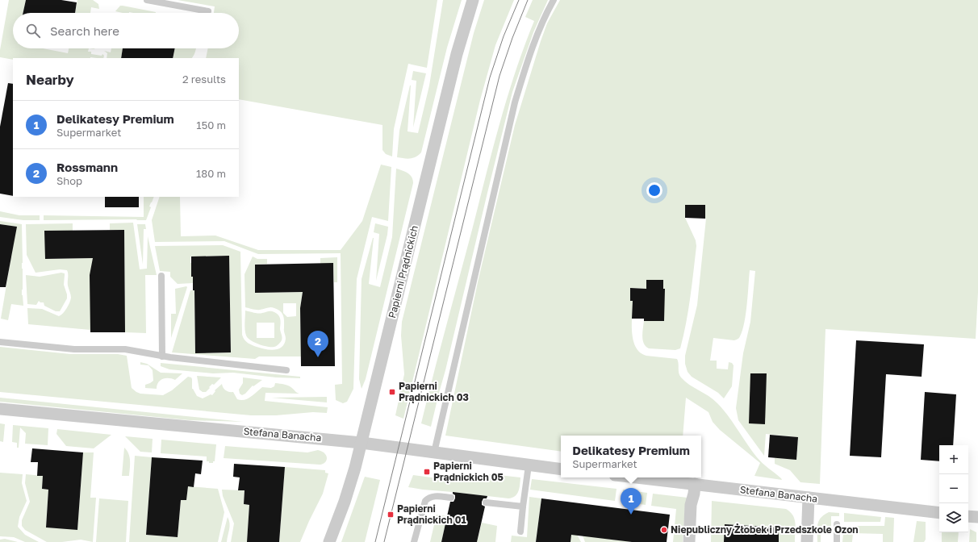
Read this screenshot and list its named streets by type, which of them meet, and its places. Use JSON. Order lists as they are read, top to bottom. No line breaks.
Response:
{"streets":{"street":["Papierni Prądnickich","Stefana Banacha"]},"crossings":[["Papierni Prądnickich","Stefana Banacha"]],"places":{"transit":["Papierni Prądnickich 03","Papierni Prądnickich 05","Papierni Prądnickich 01"],"other":["Niepubliczny Żłobek i Przedszkole Ozon"]},"page":{"search":"Search here","heading":["Nearby","2 results"],"list":[{"mark":"1","name":"Delikatesy Premium","note":"Supermarket","value":"150 m"},{"mark":"2","name":"Rossmann","note":"Shop","value":"180 m"}],"pins":["2","1"],"popup":["Delikatesy Premium","Supermarket"],"map_buttons":["+","−"]}}
